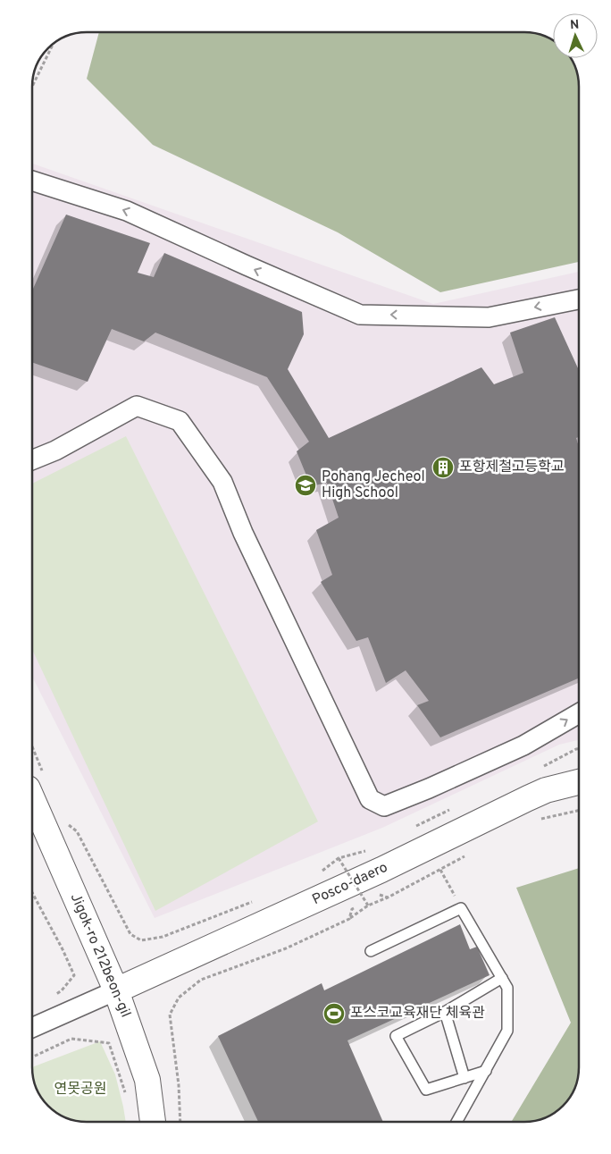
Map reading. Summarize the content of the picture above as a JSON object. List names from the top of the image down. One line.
{"streets":{"main road":["Posco-daero","Jigok-ro 212beon-gil"]},"crossings":[["Posco-daero","Jigok-ro 212beon-gil"]],"parks":["연못공원"],"places":{"building":["포항제철고등학교"],"school or university":["Pohang Jecheol High School"],"sports":["포스코교육재단 체육관"]},"north":"top"}
